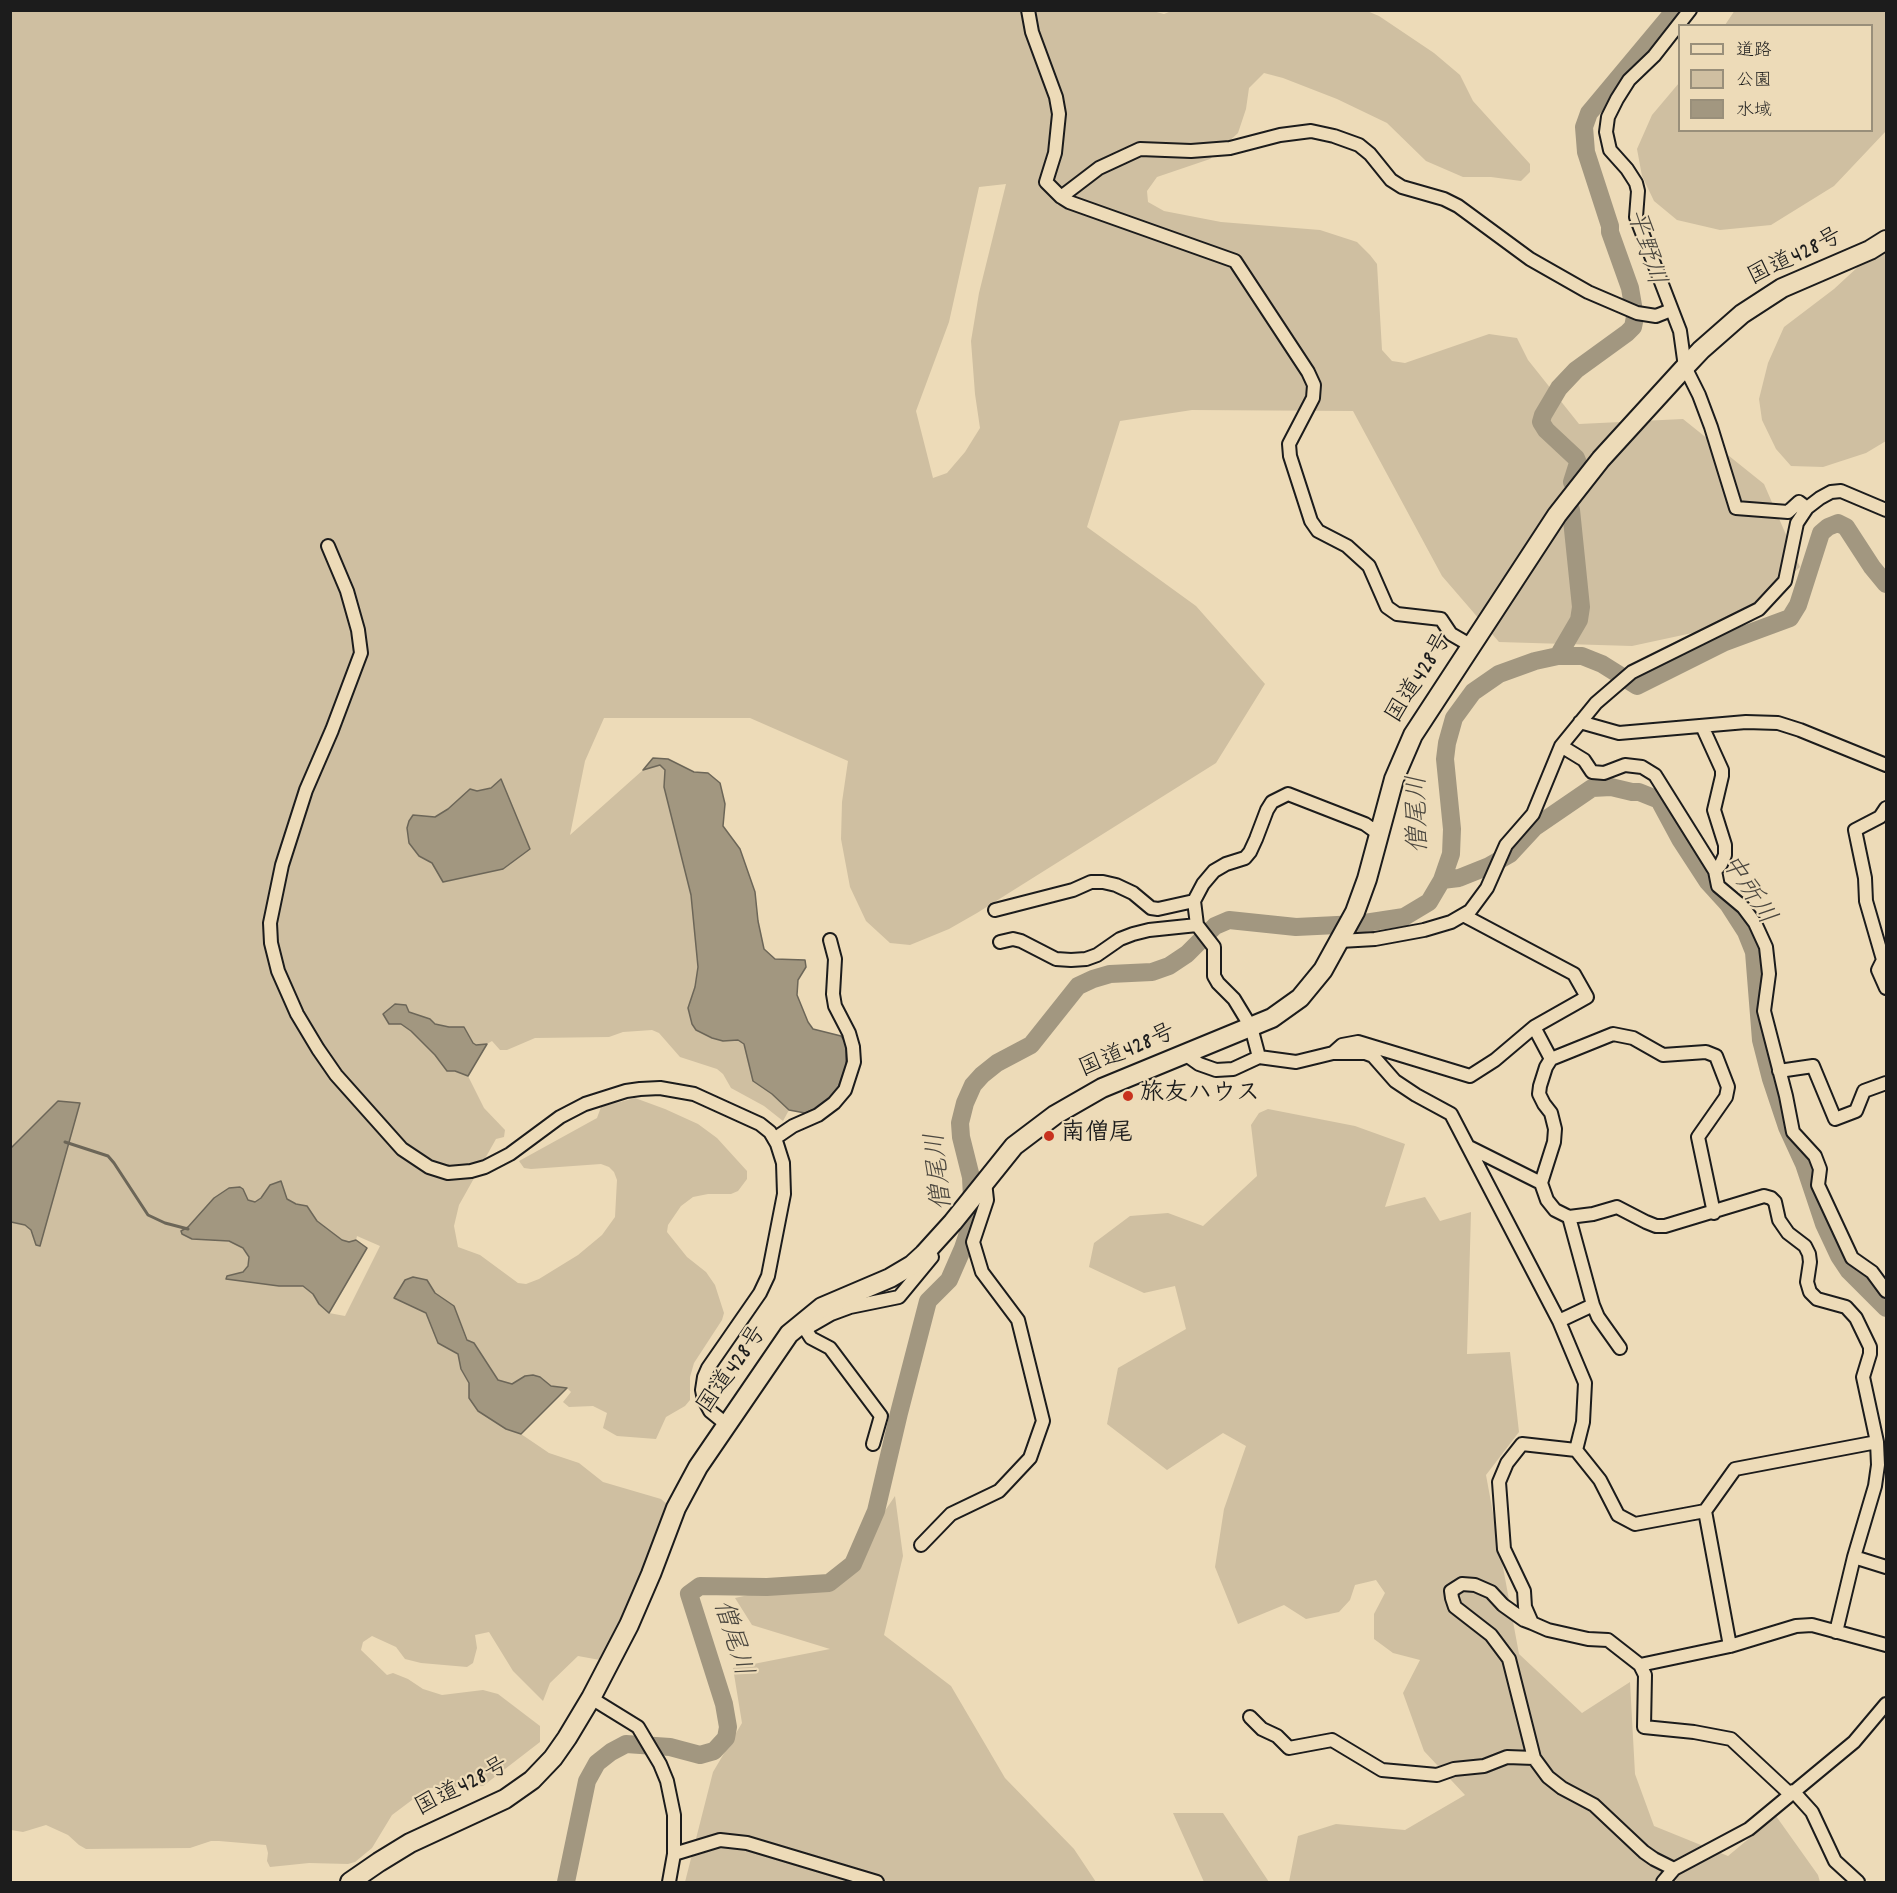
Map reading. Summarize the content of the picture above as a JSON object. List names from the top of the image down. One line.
{"streets":{"highway":["国道428号"]},"water":["平野川","僧尾川","中所川"],"places":["旅友ハウス","南僧尾"],"legend":["道路","公園","水域"]}
